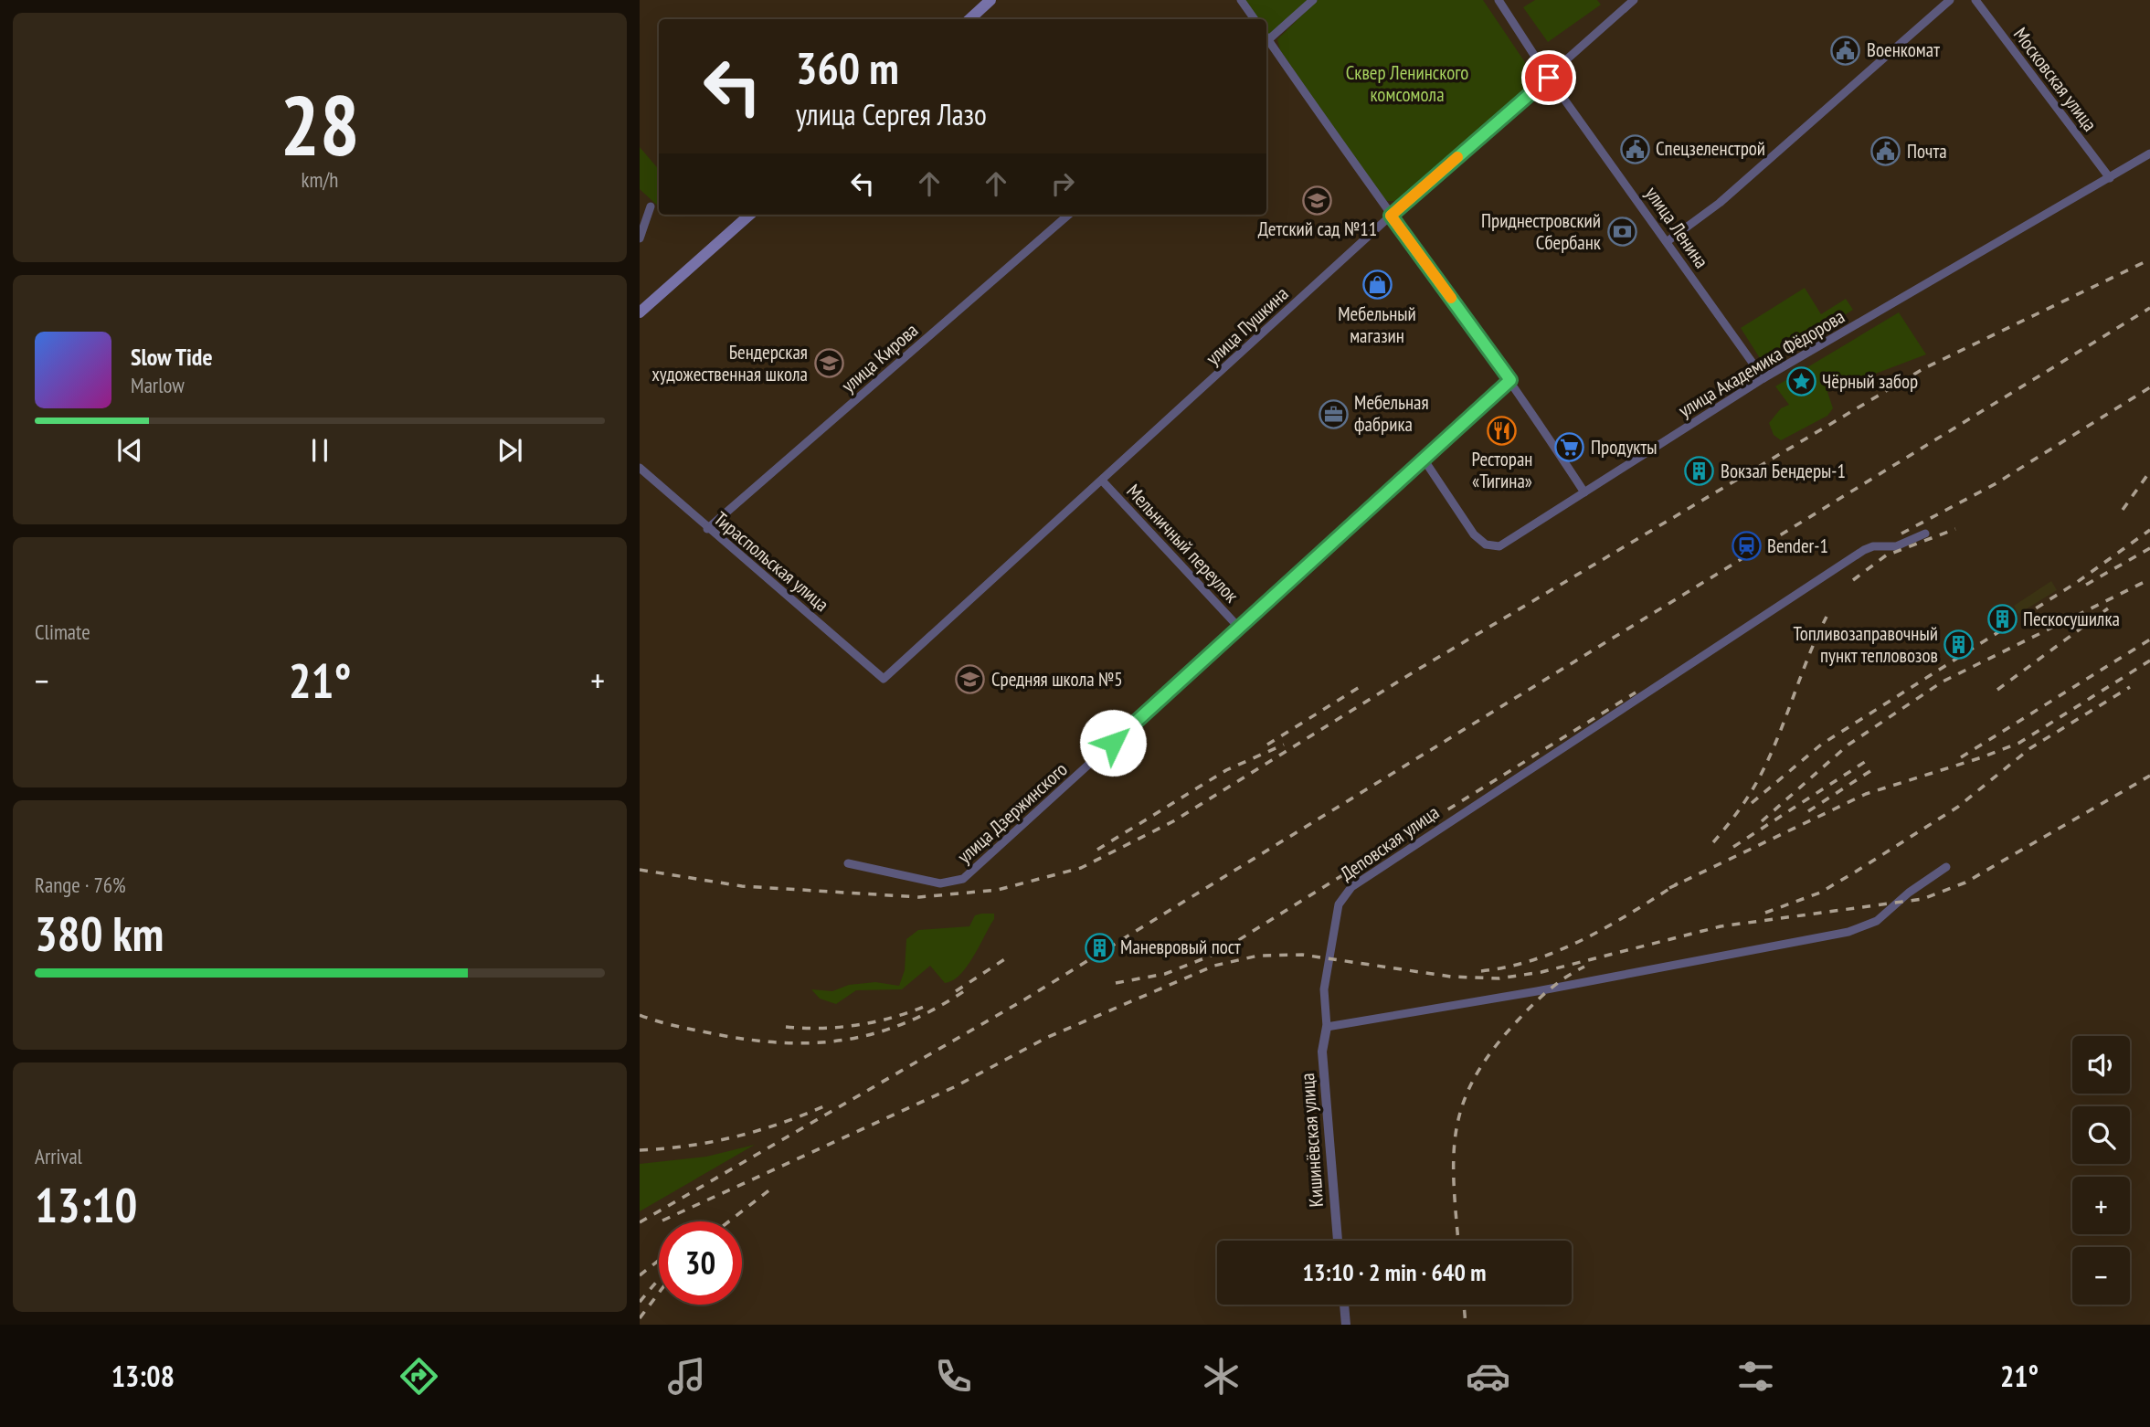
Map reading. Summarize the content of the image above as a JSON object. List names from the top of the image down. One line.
{"streets":{"street":["Московская улица","улица Ленина","улица Пушкина","улица Кирова","улица Академика Фёдорова","Мельничный переулок","Тираспольская улица","улица Дзержинского","Деповская улица","Кишинёвская улица"]},"crossings":[["Московская улица","улица Академика Фёдорова"],["улица Ленина","улица Пушкина"],["улица Ленина","улица Академика Фёдорова"],["улица Пушкина","Мельничный переулок"],["улица Пушкина","Тираспольская улица"],["улица Кирова","Тираспольская улица"],["улица Академика Фёдорова","улица Дзержинского"],["Мельничный переулок","улица Дзержинского"],["Деповская улица","Кишинёвская улица"]],"parks":["Сквер Ленинского комсомола"],"places":{"public building":["Военкомат","Спецзеленстрой","Почта"],"school or university":["Детский сад №11","Бендерская художественная школа","Средняя школа №5"],"bank":["Приднестровский Сбербанк"],"shop":["Мебельный магазин"],"place":["Чёрный забор"],"office":["Мебельная фабрика"],"restaurant":["Ресторан «Тигина»"],"supermarket":["Продукты"],"building":["Вокзал Бендеры-1","Пескосушилка","Топливозаправочный пункт тепловозов","Маневровый пост"],"station":["Bender-1"]},"page":{"tile":[["28","km/h"],"Climate",["Range · 76%","380 km"],["Arrival","13:10"]],"turn":["360 m","улица Сергея Лазо"],"song":["Slow Tide","Marlow"],"heat":["−","21°","+"],"map_buttons":["+","−"],"limit":"30","trip":"13:10 · 2 min · 640 m","tabs":["13:08","21°"]}}
